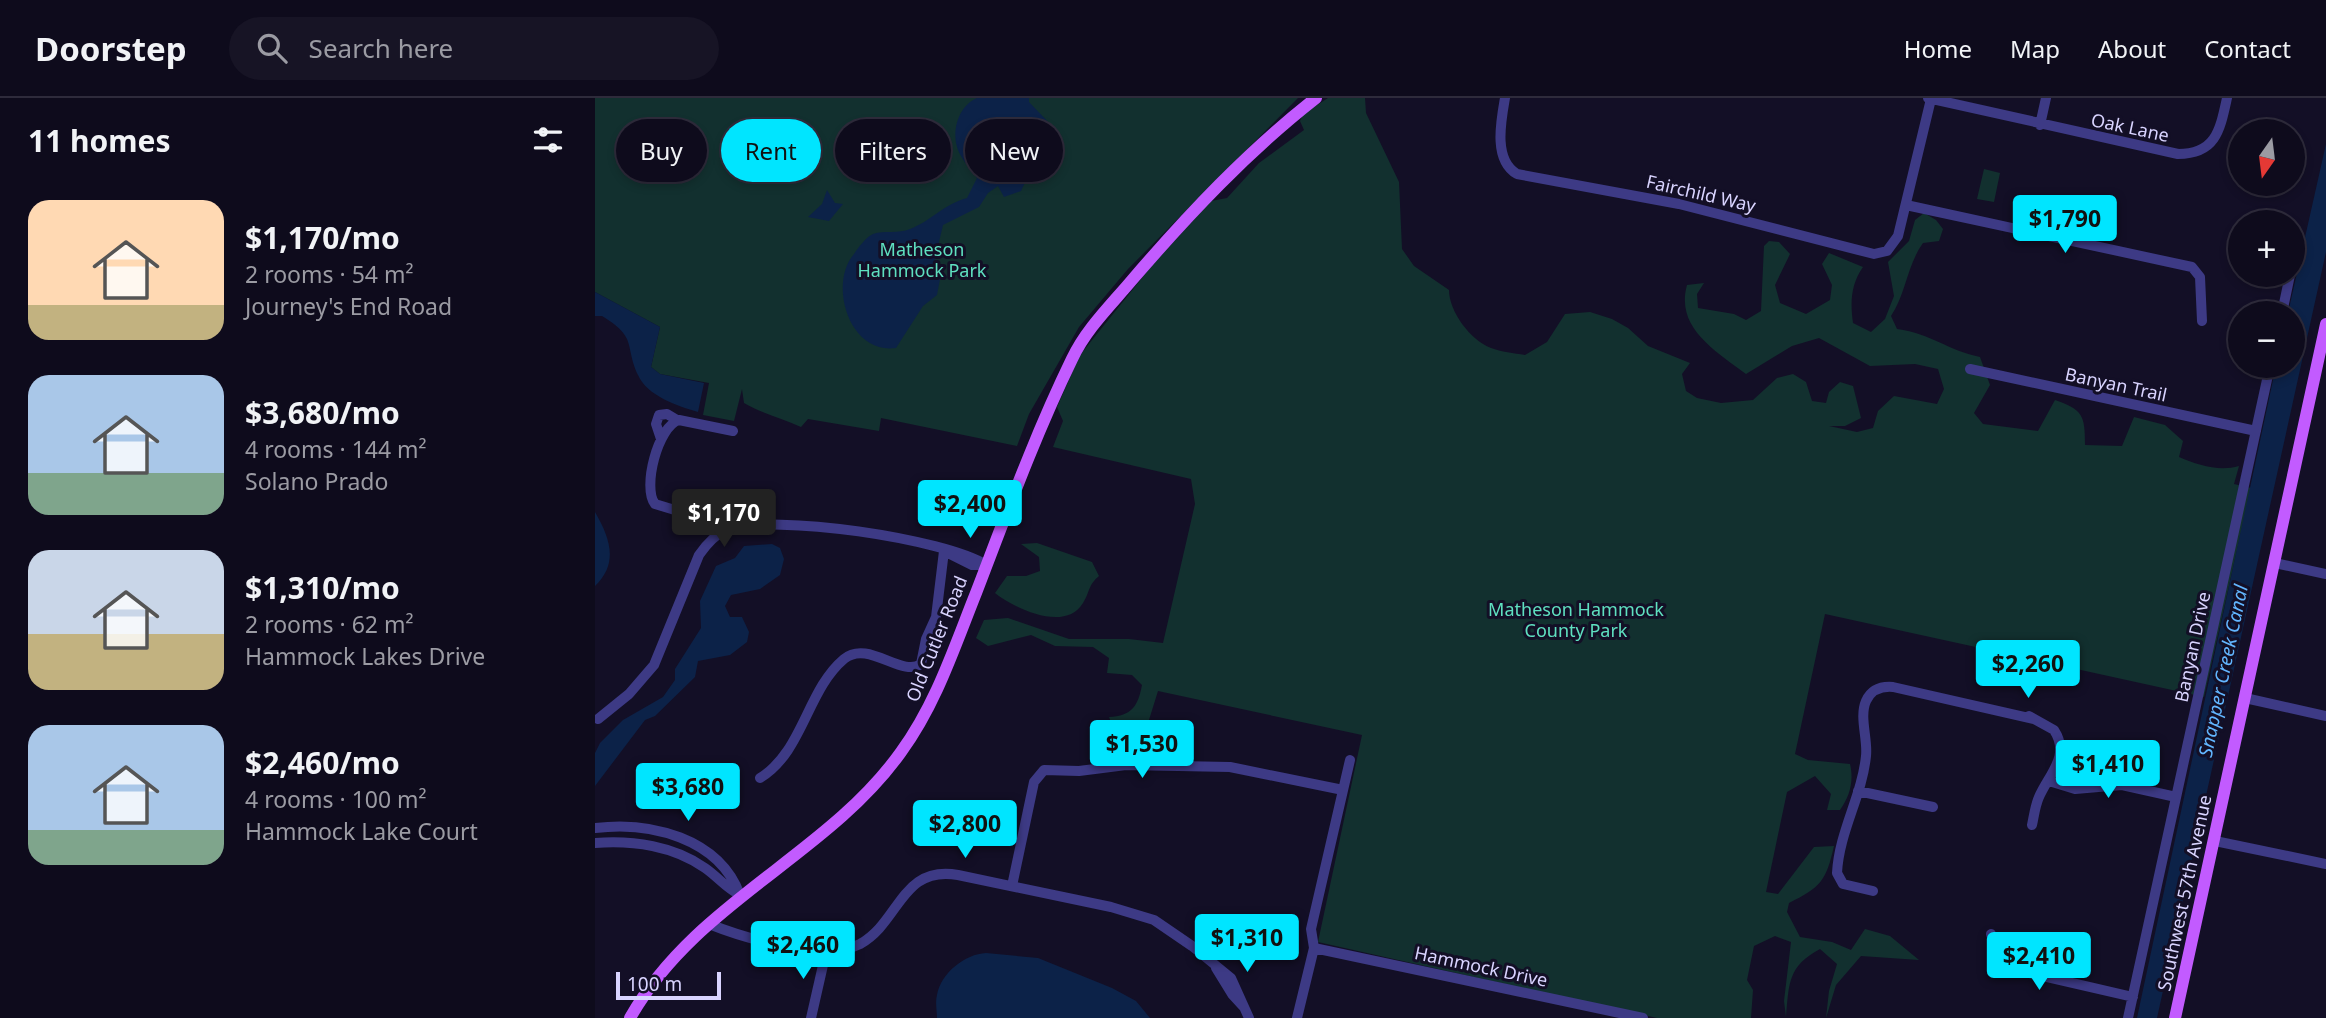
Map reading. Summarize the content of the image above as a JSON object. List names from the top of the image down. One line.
{"streets":{"main road":["Old Cutler Road","Southwest 57th Avenue"],"street":["Oak Lane","Fairchild Way","Banyan Trail","Banyan Drive","Hammock Drive"]},"crossings":[["Banyan Trail","Banyan Drive"]],"water":["Snapper Creek Canal"],"parks":["Matheson Hammock Park","Matheson Hammock County Park"],"scale_bar":"100 m","north":"bottom","page":{"header":"Doorstep","search":"Search here","nav":["Home","Map","About","Contact"],"heading":"11 homes","map_buttons":["+","−"],"chip":["Buy","Rent","Filters","New"],"list":[{"name":"$1,170/mo","note":"2 rooms · 54 m² · Journey's End Road"},{"name":"$3,680/mo","note":"4 rooms · 144 m² · Solano Prado"},{"name":"$1,310/mo","note":"2 rooms · 62 m² · Hammock Lakes Drive"},{"name":"$2,460/mo","note":"4 rooms · 100 m² · Hammock Lake Court"}],"price":["$1,790","$2,400","$1,170","$2,260","$1,530","$1,410","$3,680","$2,800","$1,310","$2,460","$2,410"],"scale":"100 m"}}
